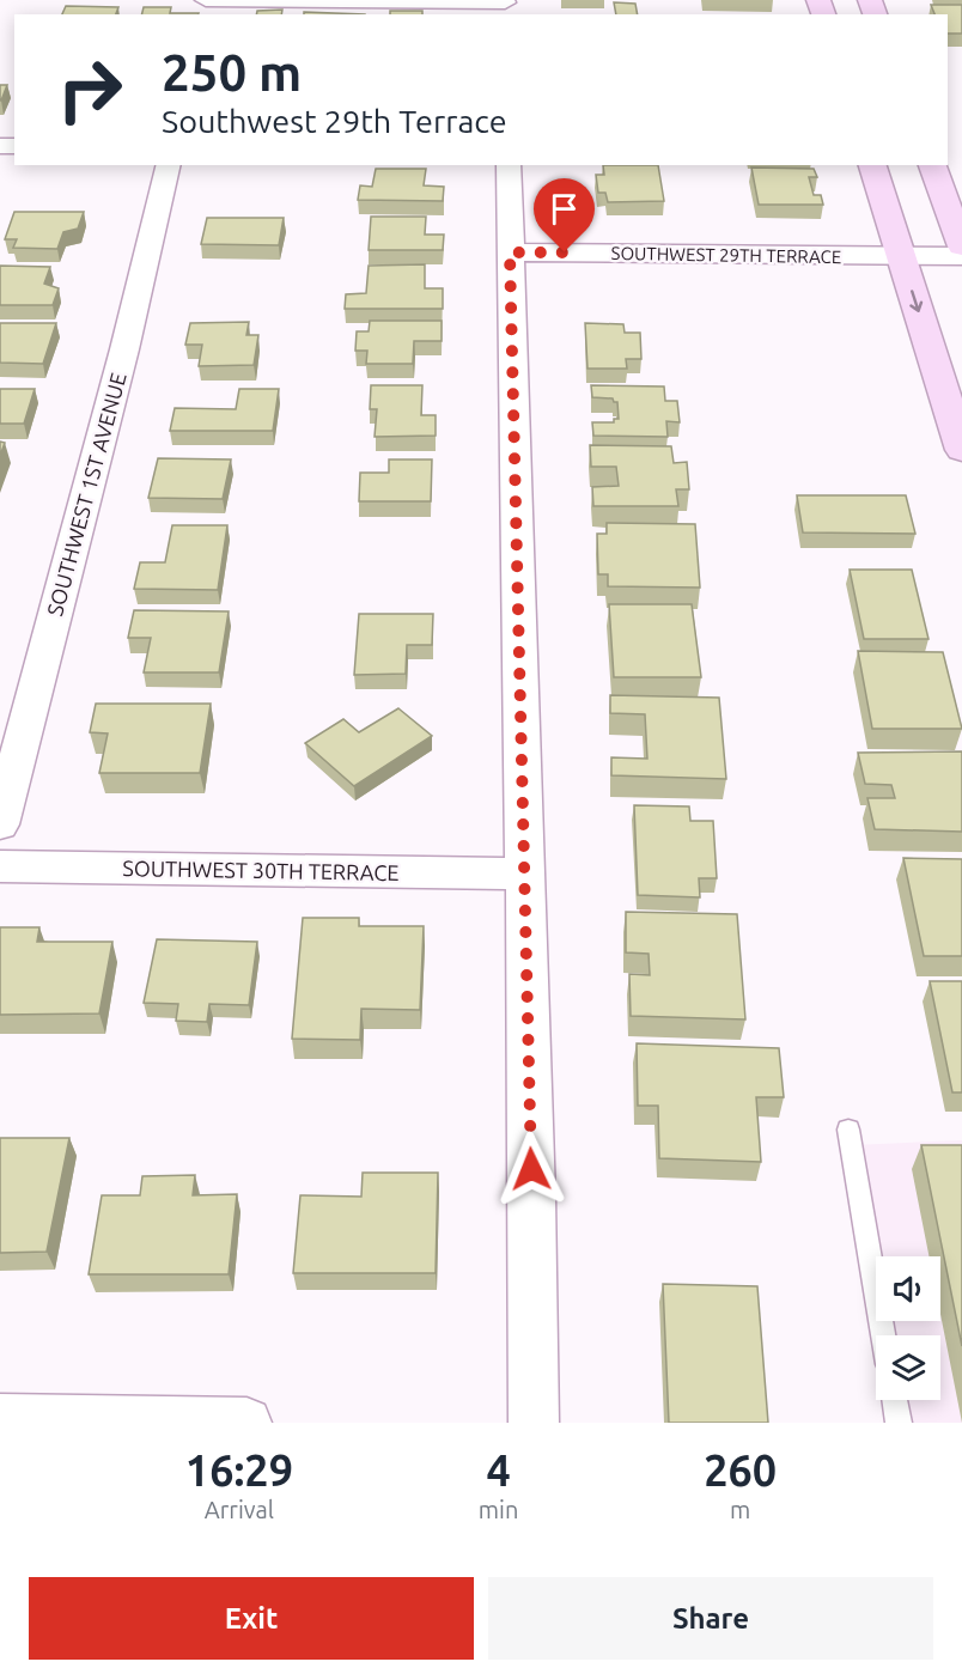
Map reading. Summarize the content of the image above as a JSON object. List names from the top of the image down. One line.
{"streets":{"street":["SOUTHWEST 29TH TERRACE","SOUTHWEST 1ST AVENUE","SOUTHWEST 30TH TERRACE"]},"page":{"turn":["250 m","Southwest 29th Terrace"],"eta":["16:29","Arrival","4","min","260","m"],"buttons":["Exit","Share"]}}
